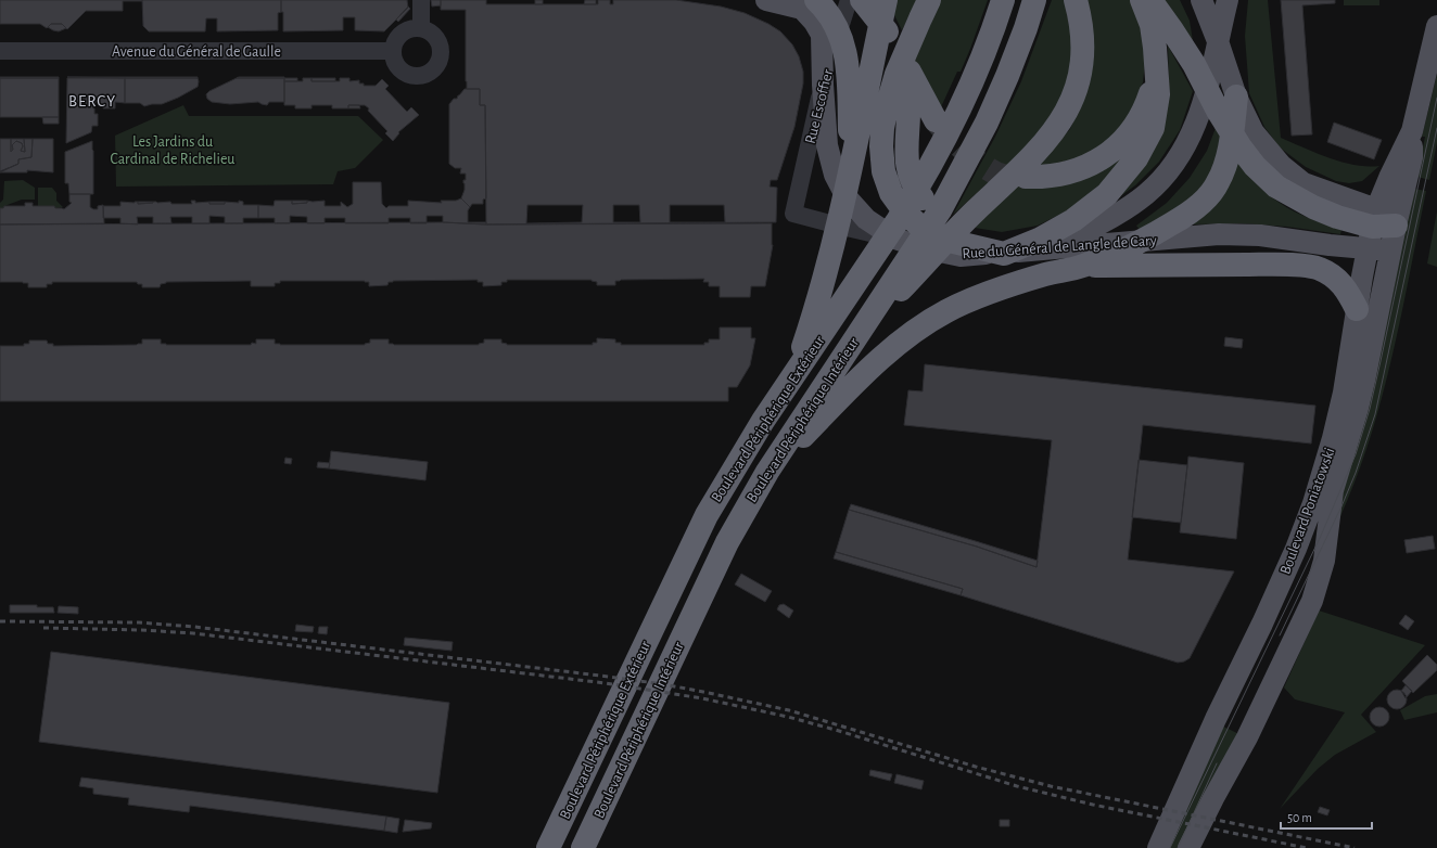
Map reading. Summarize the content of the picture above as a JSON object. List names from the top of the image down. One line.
{"streets":{"highway":["Boulevard Périphérique Extérieur","Boulevard Périphérique Intérieur"],"main road":["Rue du Général de Langle de Cary","Boulevard Poniatowski"],"street":["Avenue du Général de Gaulle","Rue Escoffier"]},"crossings":[["Rue Escoffier","Rue du Général de Langle de Cary"],["Rue du Général de Langle de Cary","Boulevard Poniatowski"]],"districts":["BERCY"],"parks":["Les Jardins du Cardinal de Richelieu"],"scale_bar":"50 m"}
